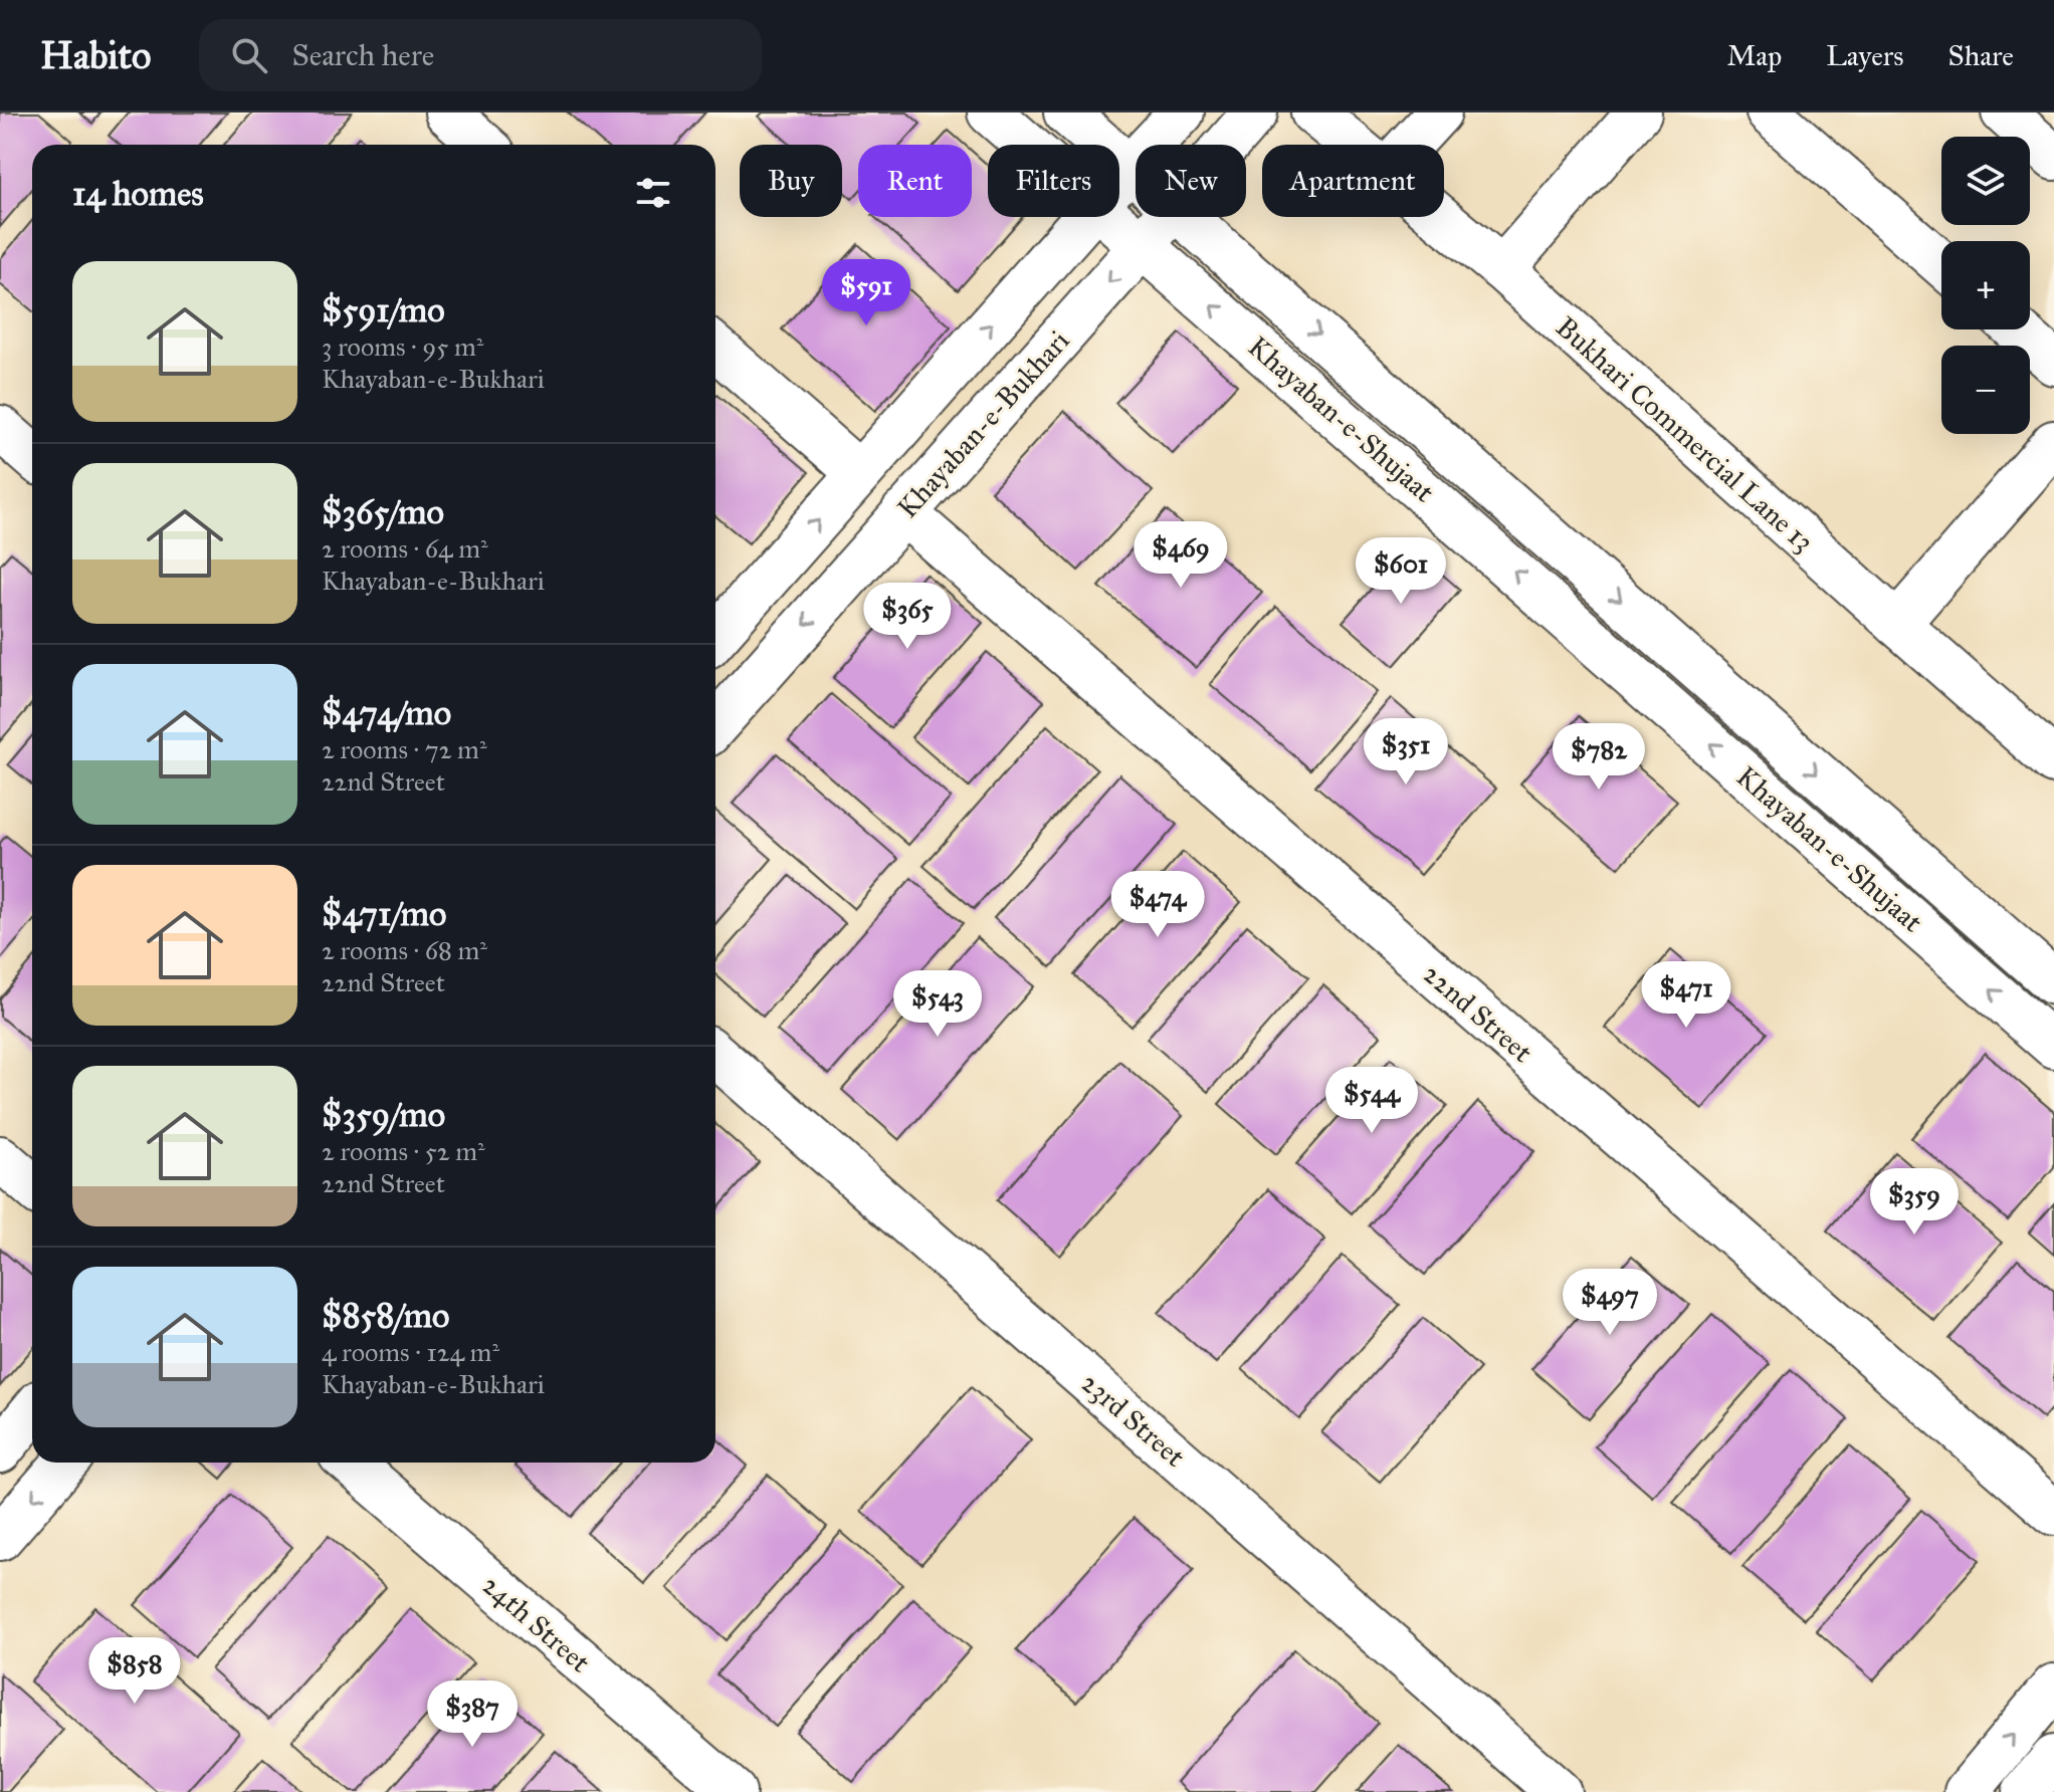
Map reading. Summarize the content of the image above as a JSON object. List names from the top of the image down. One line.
{"streets":{"street":["Khayaban-e-Shujaat","Khayaban-e-Bukhari","Bukhari Commercial Lane 13","22nd Street","23rd Street","24th Street"]},"crossings":[["Khayaban-e-Shujaat","Khayaban-e-Bukhari"],["Khayaban-e-Bukhari","22nd Street"]],"page":{"header":"Habito","search":"Search here","nav":["Map","Layers","Share"],"map_buttons":["+","−"],"chip":["Buy","Rent","Filters","New","Apartment"],"heading":"14 homes","list":[{"name":"$591/mo","note":"3 rooms · 95 m² · Khayaban-e-Bukhari"},{"name":"$365/mo","note":"2 rooms · 64 m² · Khayaban-e-Bukhari"},{"name":"$474/mo","note":"2 rooms · 72 m² · 22nd Street"},{"name":"$471/mo","note":"2 rooms · 68 m² · 22nd Street"},{"name":"$359/mo","note":"2 rooms · 52 m² · 22nd Street"},{"name":"$858/mo","note":"4 rooms · 124 m² · Khayaban-e-Bukhari"}],"price":["$591","$469","$601","$365","$351","$782","$474","$471","$543","$544","$359","$497","$858","$387"]}}
